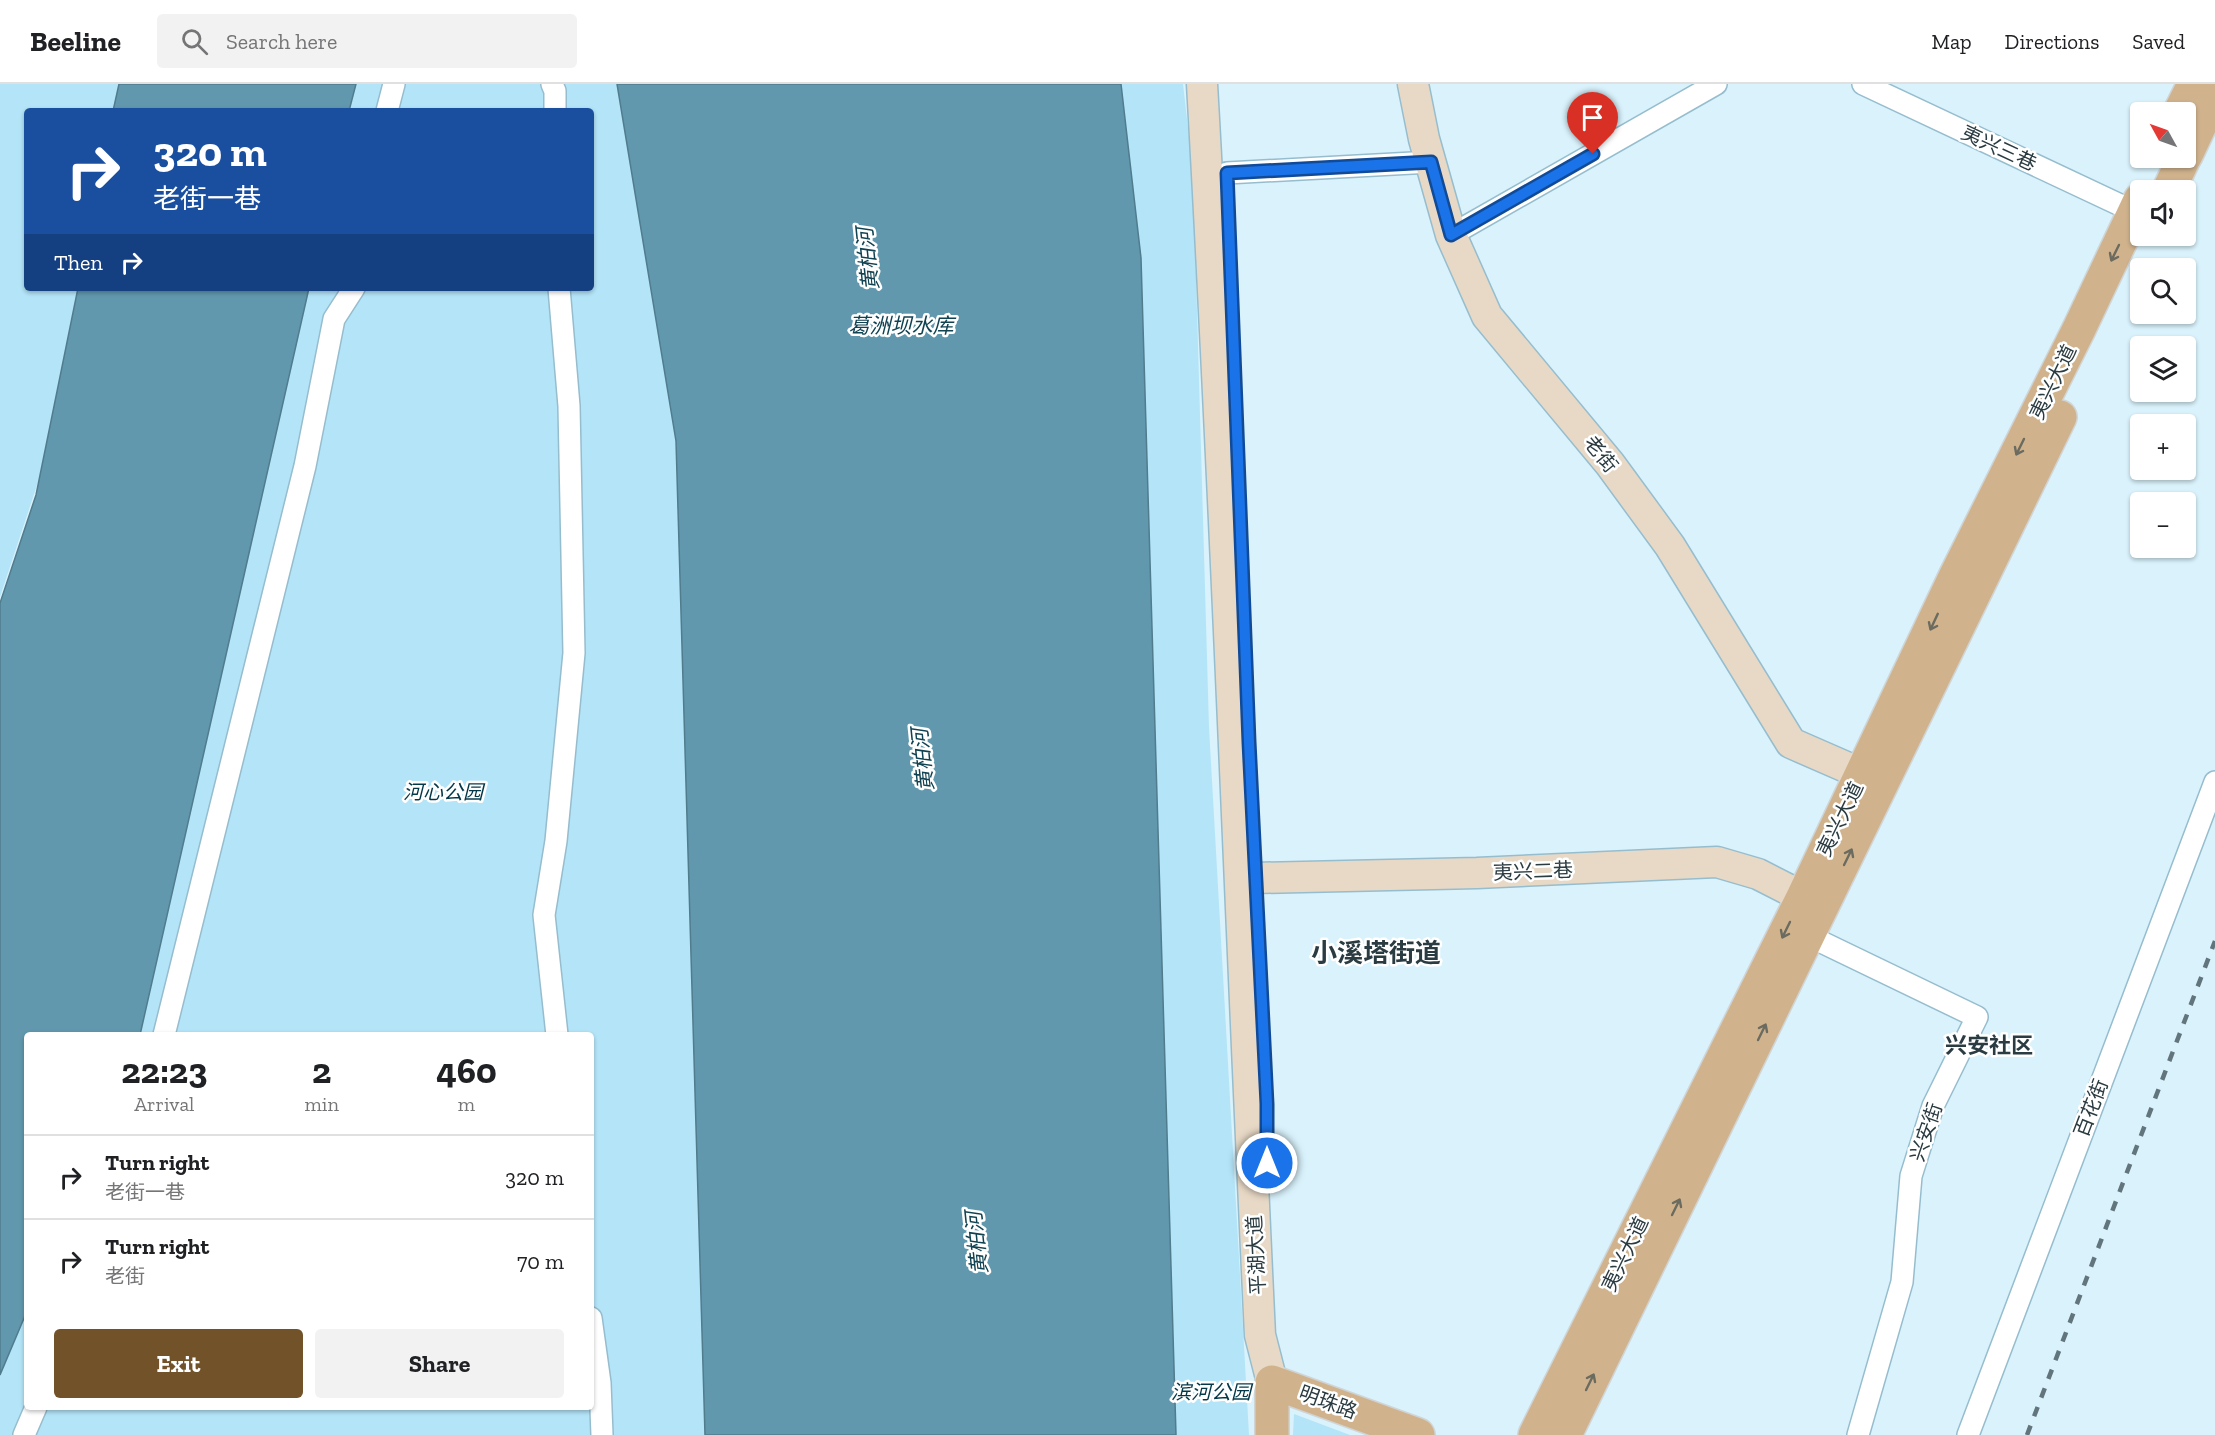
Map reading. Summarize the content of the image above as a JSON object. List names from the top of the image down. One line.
{"streets":{"main road":["夷兴大道","老街","夷兴二巷","平湖大道","明珠路"],"street":["夷兴三巷","百花街","兴安街"]},"crossings":[["夷兴大道","老街"],["夷兴大道","夷兴二巷"],["夷兴大道","兴安街"],["夷兴二巷","平湖大道"],["平湖大道","明珠路"]],"districts":["小溪塔街道","兴安社区"],"water":["黄柏河","葛洲坝水库"],"parks":["河心公园","滨河公园"],"north":"top left","page":{"header":"Beeline","search":"Search here","nav":["Map","Directions","Saved"],"map_buttons":["+","−"],"turn":["320 m","老街一巷"],"then":"Then","eta":["22:23","Arrival","2","min","460","m"],"list":[{"name":"Turn right","note":"老街一巷","value":"320 m"},{"name":"Turn right","note":"老街","value":"70 m"}],"buttons":["Exit","Share"]}}
